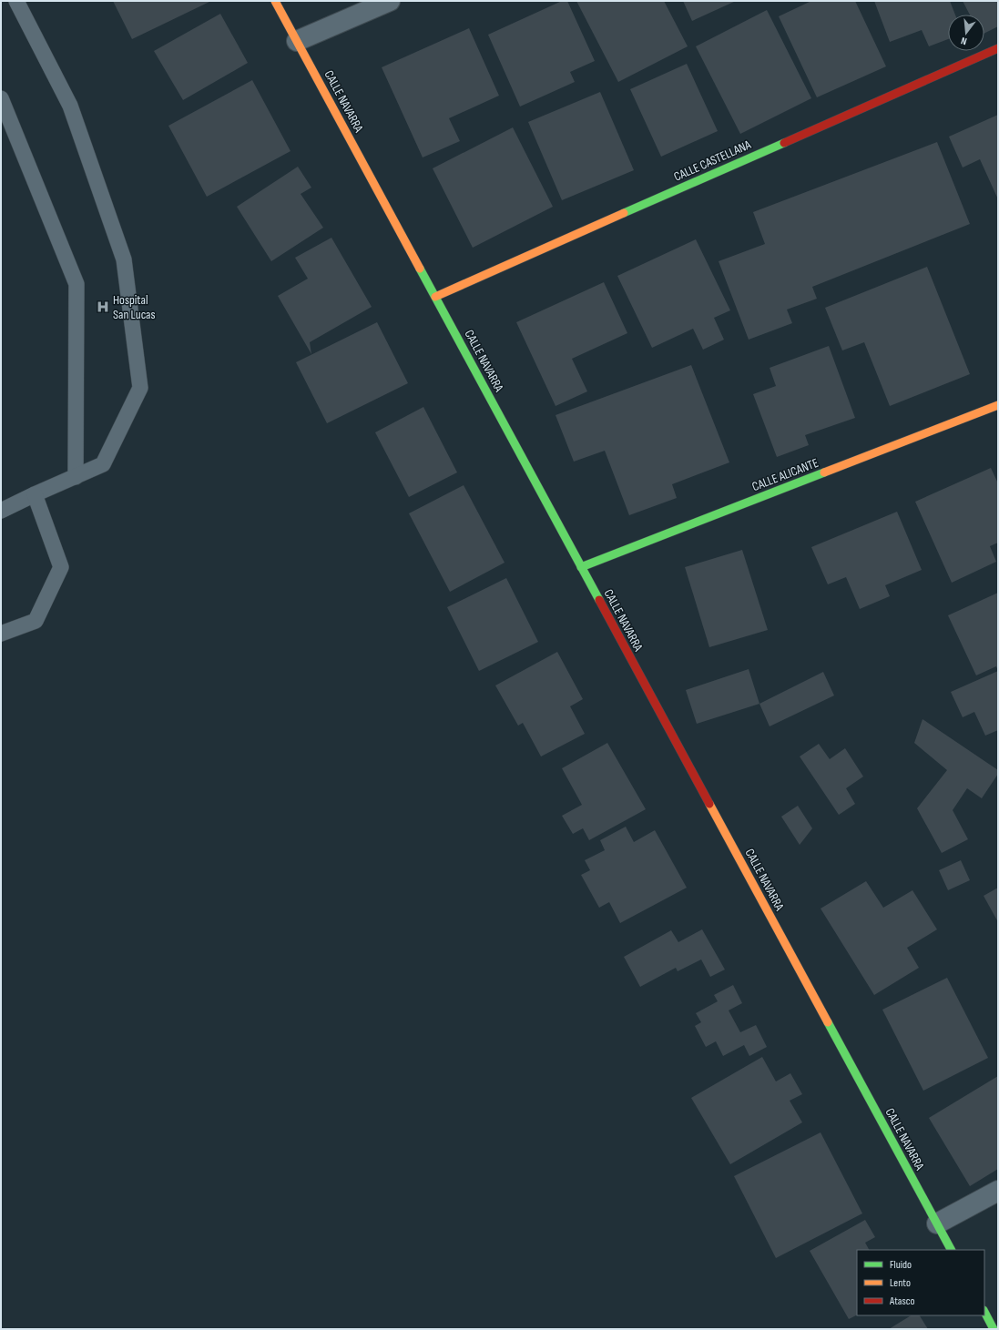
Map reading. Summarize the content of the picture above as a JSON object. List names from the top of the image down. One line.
{"streets":{"street":["CALLE NAVARRA","CALLE CASTELLANA","CALLE ALICANTE"]},"crossings":[["CALLE NAVARRA","CALLE CASTELLANA"],["CALLE NAVARRA","CALLE ALICANTE"]],"places":{"hospital":["Hospital San Lucas"]},"legend":["Fluido","Lento","Atasco"],"north":"bottom"}
